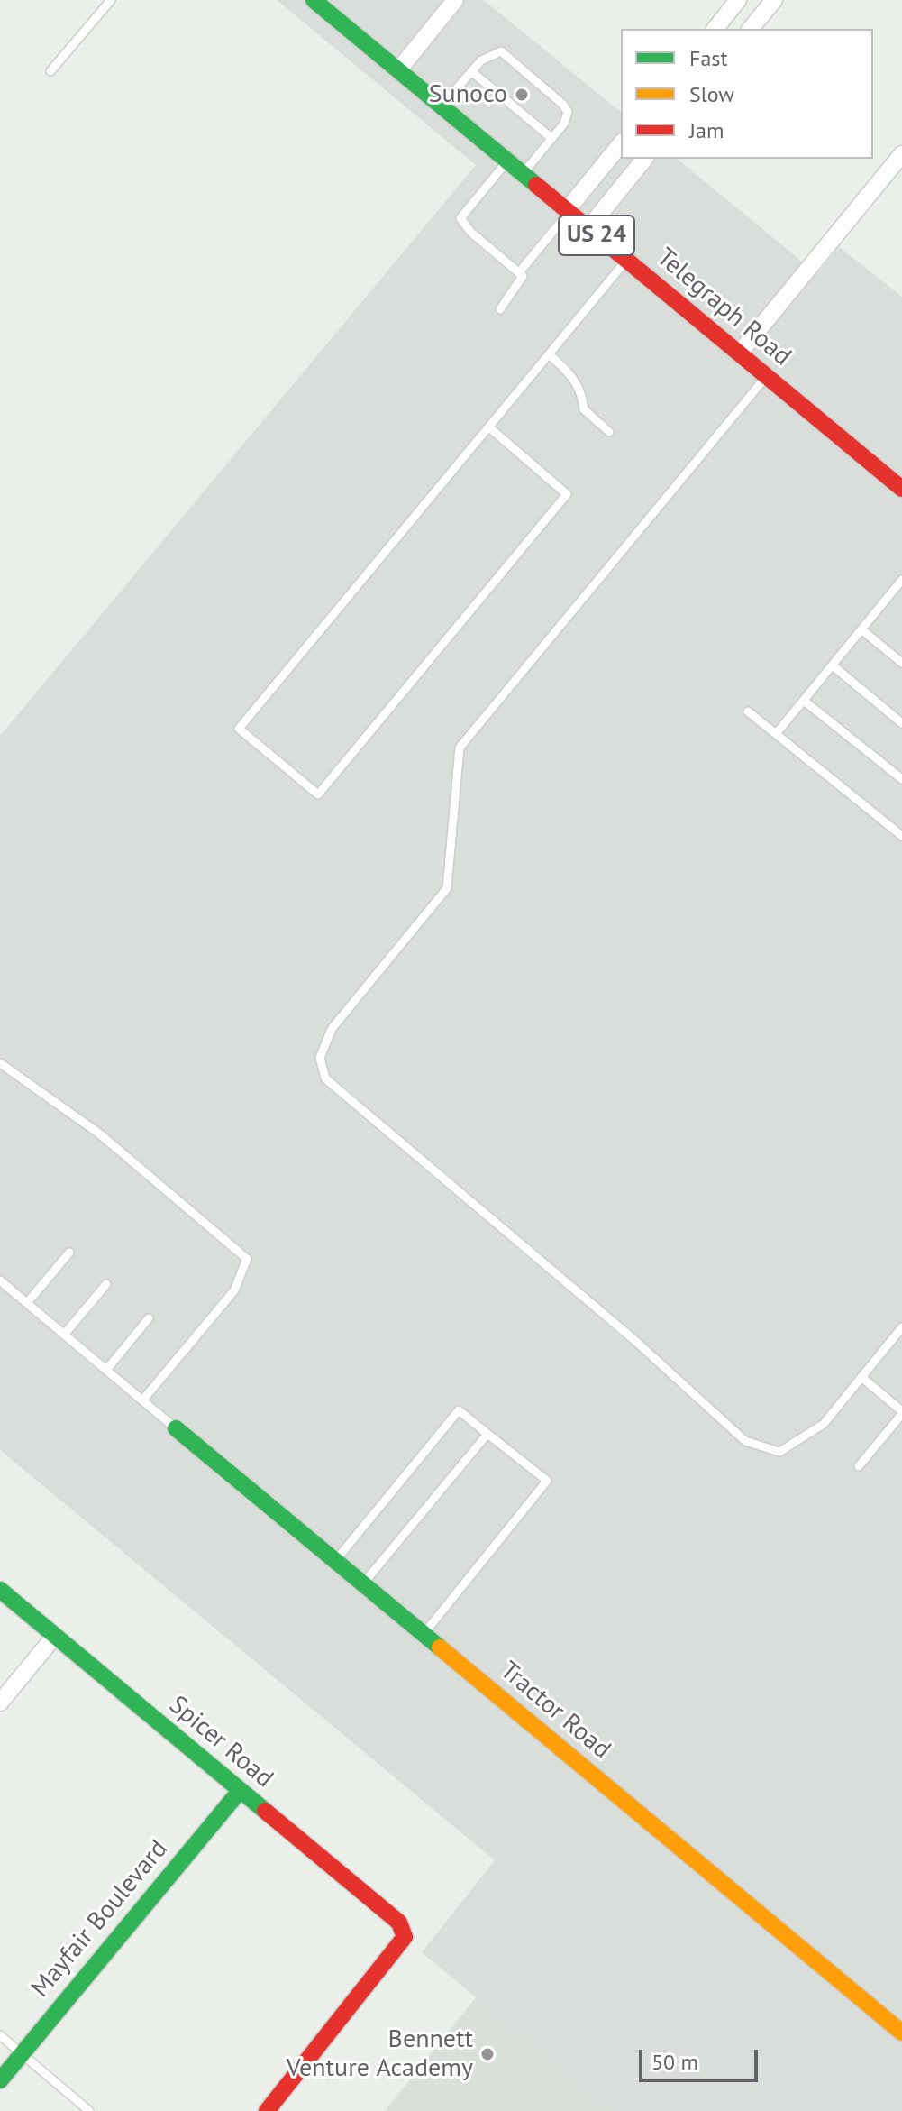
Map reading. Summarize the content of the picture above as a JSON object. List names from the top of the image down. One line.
{"streets":{"street":["US 24","Telegraph Road","Tractor Road","Spicer Road","Mayfair Boulevard"]},"crossings":[["Spicer Road","Mayfair Boulevard"]],"places":["Sunoco","Bennett Venture Academy"],"legend":["Fast","Slow","Jam"],"scale_bar":"50 m"}
